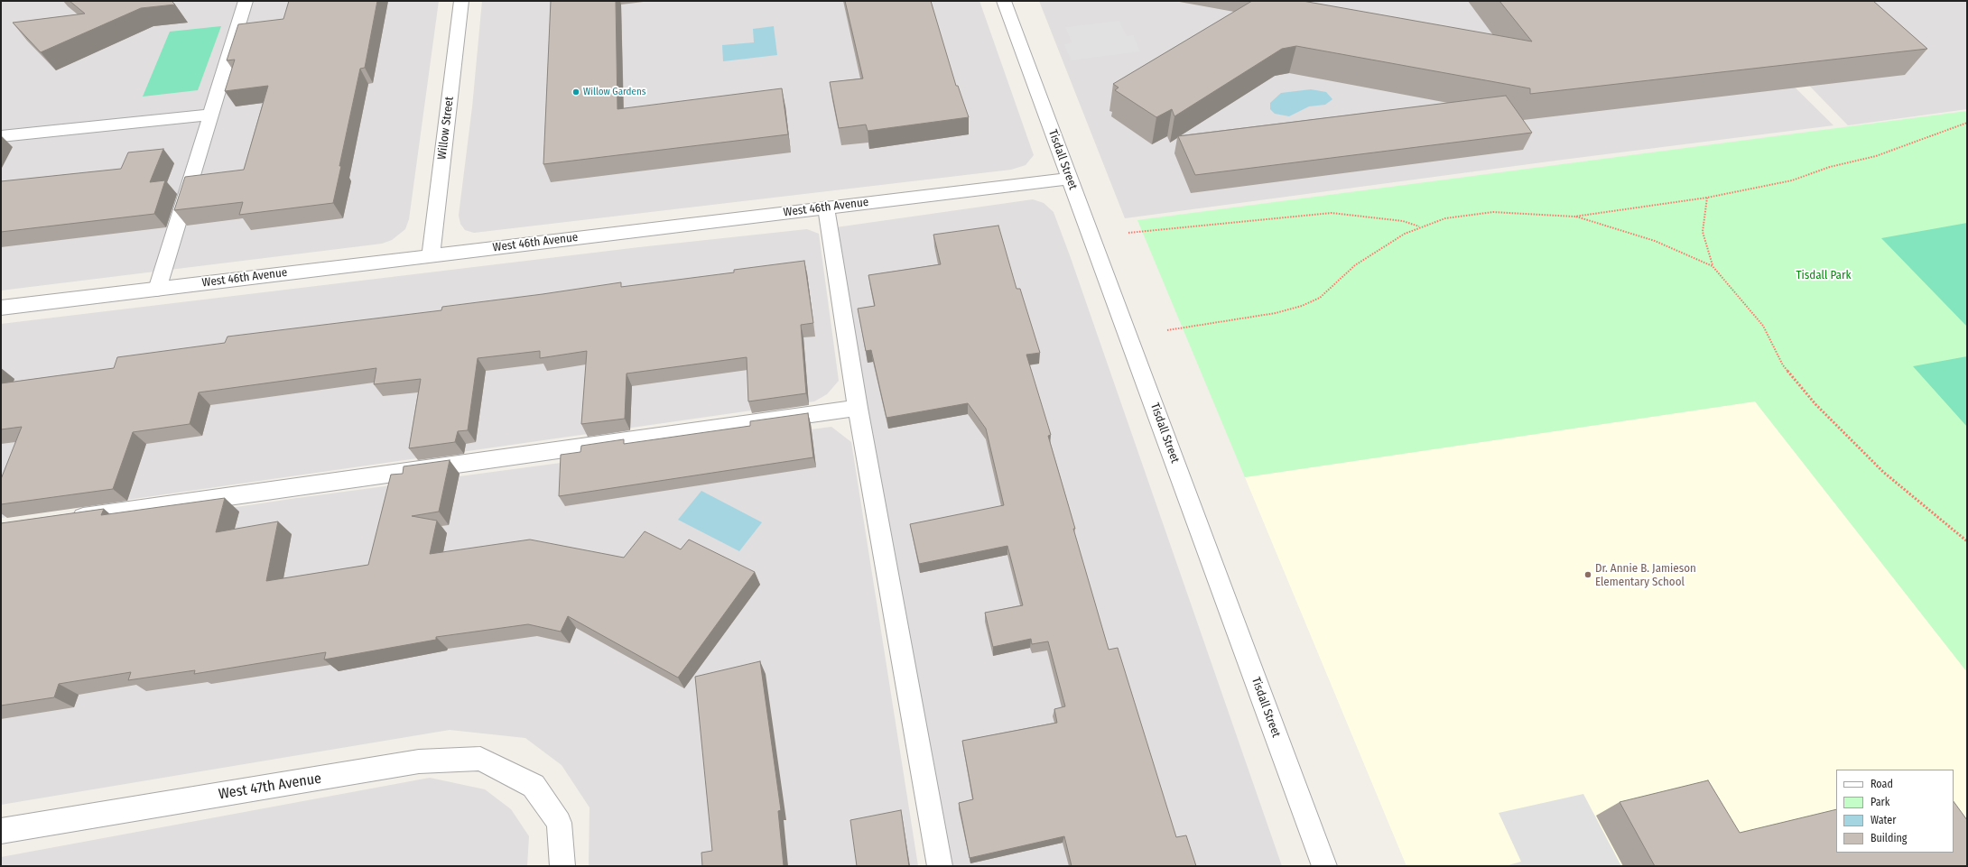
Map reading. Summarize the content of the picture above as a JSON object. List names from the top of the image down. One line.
{"streets":{"street":["Willow Street","Tisdall Street","West 46th Avenue","West 47th Avenue"]},"crossings":[["Willow Street","West 46th Avenue"],["Tisdall Street","West 46th Avenue"]],"parks":["Tisdall Park"],"places":["Willow Gardens","Dr. Annie B. Jamieson Elementary School"],"legend":["Road","Park","Water","Building"]}
